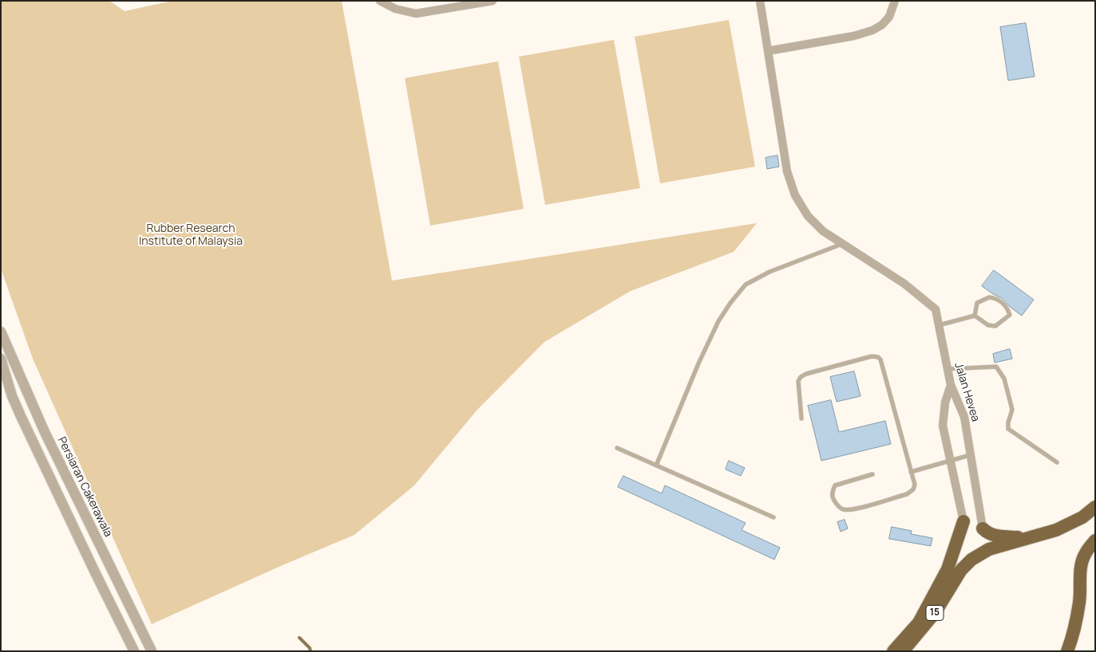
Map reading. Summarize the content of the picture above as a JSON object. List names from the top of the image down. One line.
{"streets":{"highway":["15"],"street":["Jalan Hevea","Persiaran Cakerawala"]},"parks":["Rubber Research Institute of Malaysia"]}
